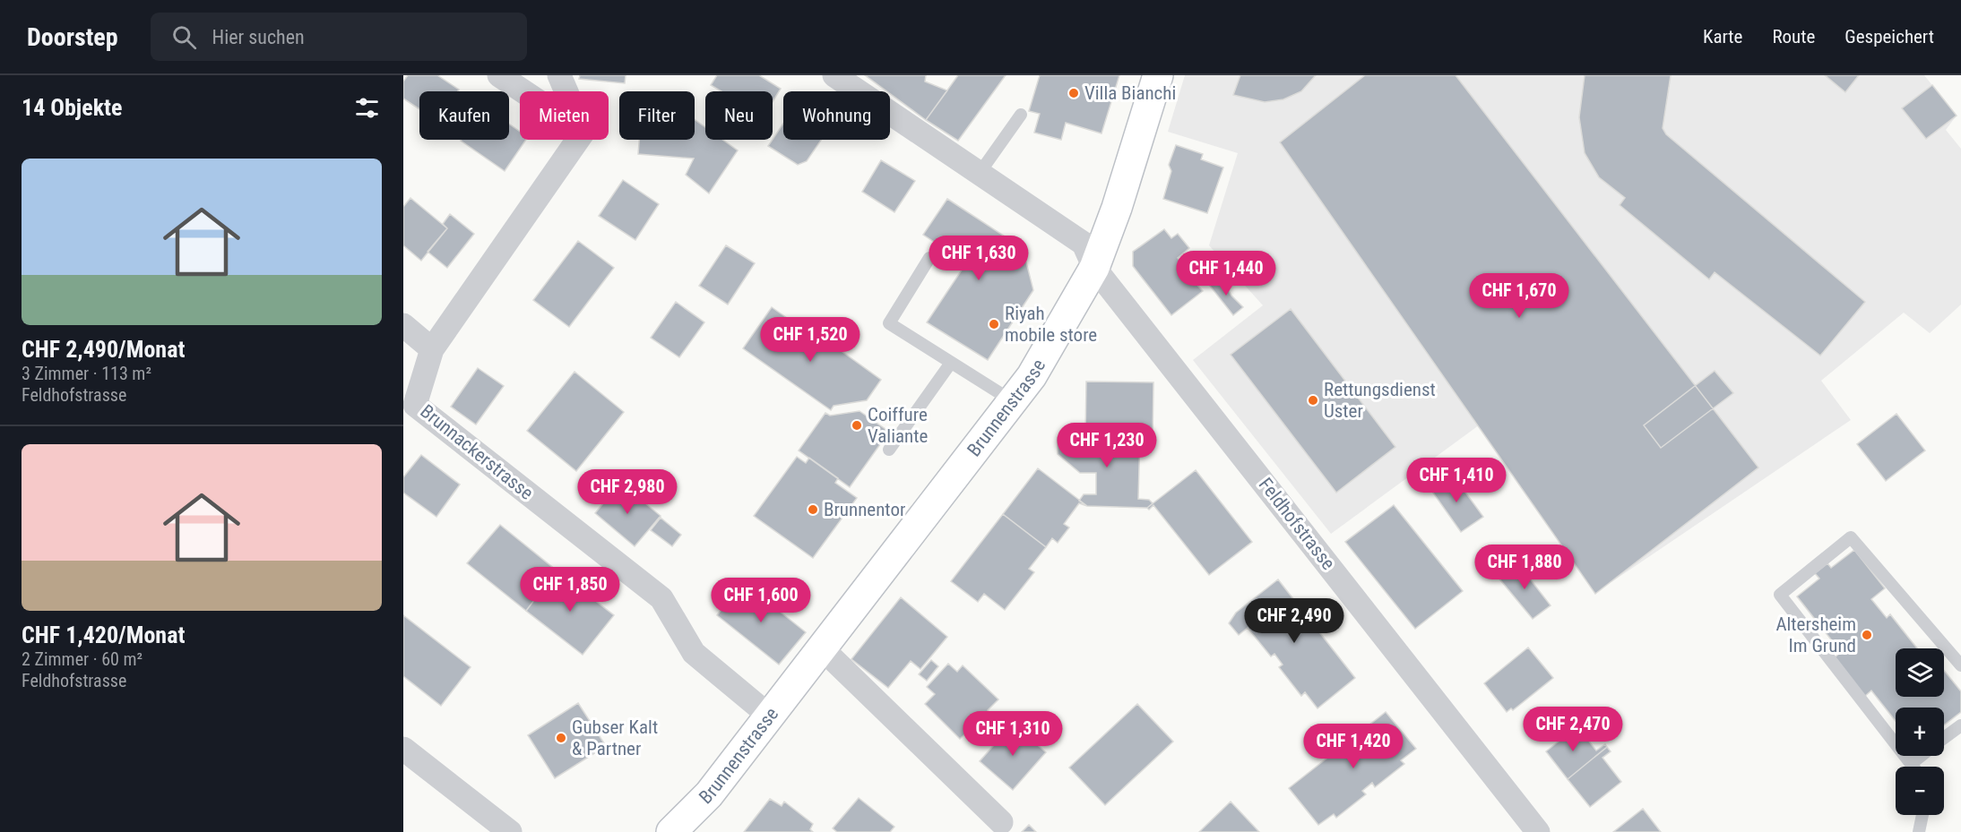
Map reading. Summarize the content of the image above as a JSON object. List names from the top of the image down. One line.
{"streets":{"main road":["Brunnenstrasse"],"street":["Brunnackerstrasse","Feldhofstrasse"]},"crossings":[["Brunnenstrasse","Brunnackerstrasse"],["Brunnenstrasse","Feldhofstrasse"]],"places":["Villa Bianchi","Riyah mobile store","Rettungsdienst Uster","Coiffure Valiante","Brunnentor","Altersheim Im Grund","Gubser Kalt & Partner"],"page":{"header":"Doorstep","search":"Hier suchen","nav":["Karte","Route","Gespeichert"],"heading":"14 Objekte","chip":["Kaufen","Mieten","Filter","Neu","Wohnung"],"list":[{"name":"CHF 2,490/Monat","note":"3 Zimmer · 113 m² · Feldhofstrasse"},{"name":"CHF 1,420/Monat","note":"2 Zimmer · 60 m² · Feldhofstrasse"}],"price":["CHF 1,630","CHF 1,440","CHF 1,670","CHF 1,520","CHF 1,230","CHF 1,410","CHF 2,980","CHF 1,880","CHF 1,850","CHF 1,600","CHF 2,490","CHF 2,470","CHF 1,310","CHF 1,420"],"map_buttons":["+","−"]}}
